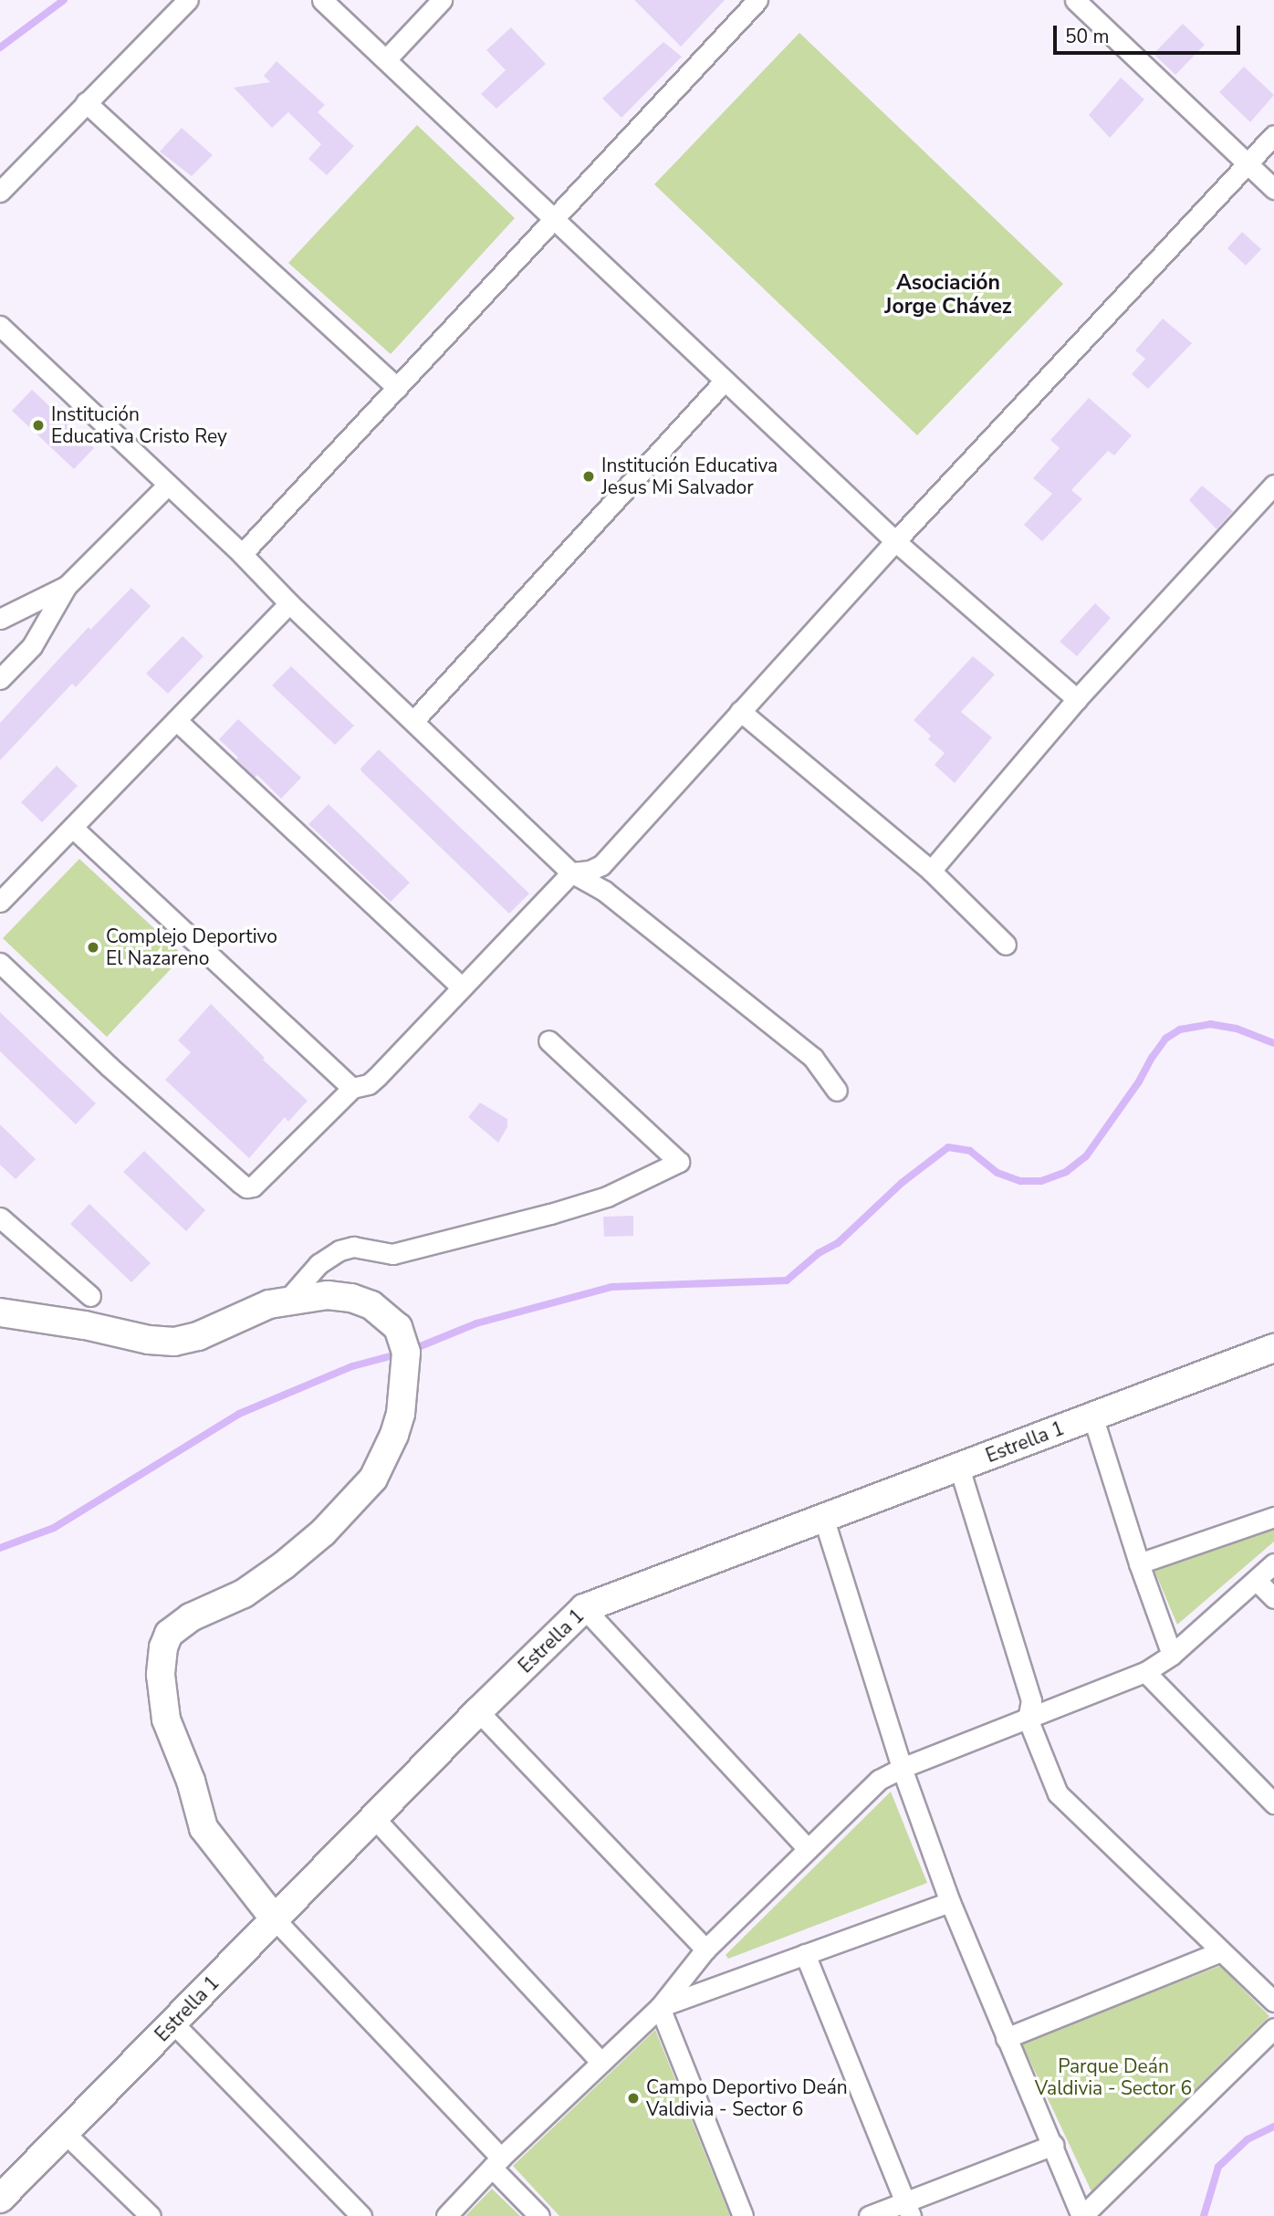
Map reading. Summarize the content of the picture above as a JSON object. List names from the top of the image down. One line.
{"streets":{"street":["Estrella 1"]},"districts":["Asociación Jorge Chávez"],"parks":["Parque Deán Valdivia - Sector 6"],"places":["Institución Educativa Cristo Rey","Institución Educativa Jesus Mi Salvador","Complejo Deportivo El Nazareno","Campo Deportivo Deán Valdivia - Sector 6"],"scale_bar":"50 m"}
